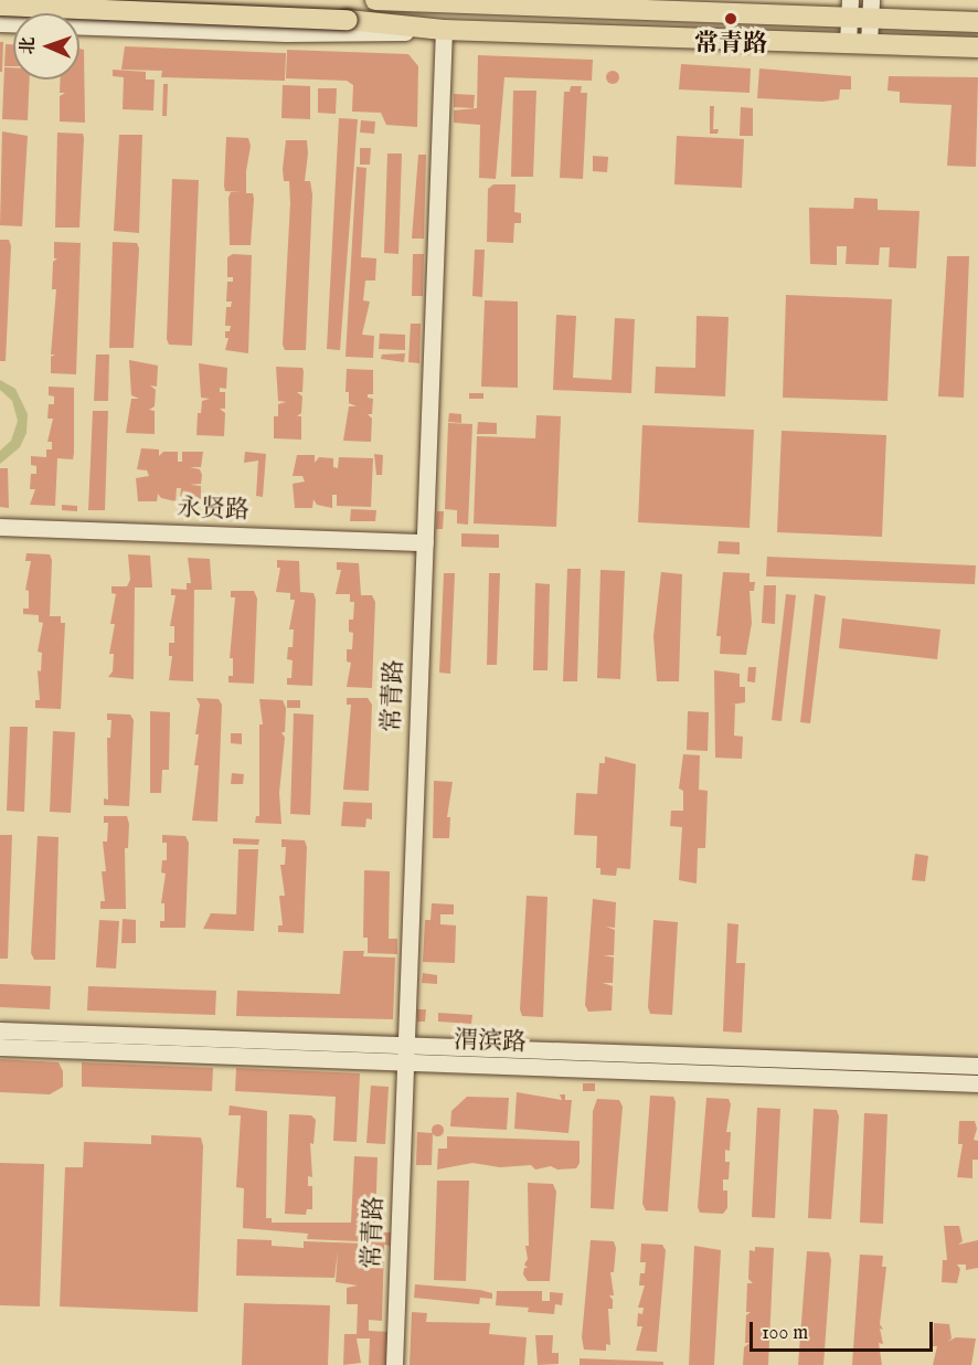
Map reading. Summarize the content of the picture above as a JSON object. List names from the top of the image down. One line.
{"streets":{"street":["永贤路","常青路","渭滨路"]},"crossings":[["永贤路","常青路"],["常青路","渭滨路"]],"places":["常青路"],"scale_bar":"100 m","north":"left"}
